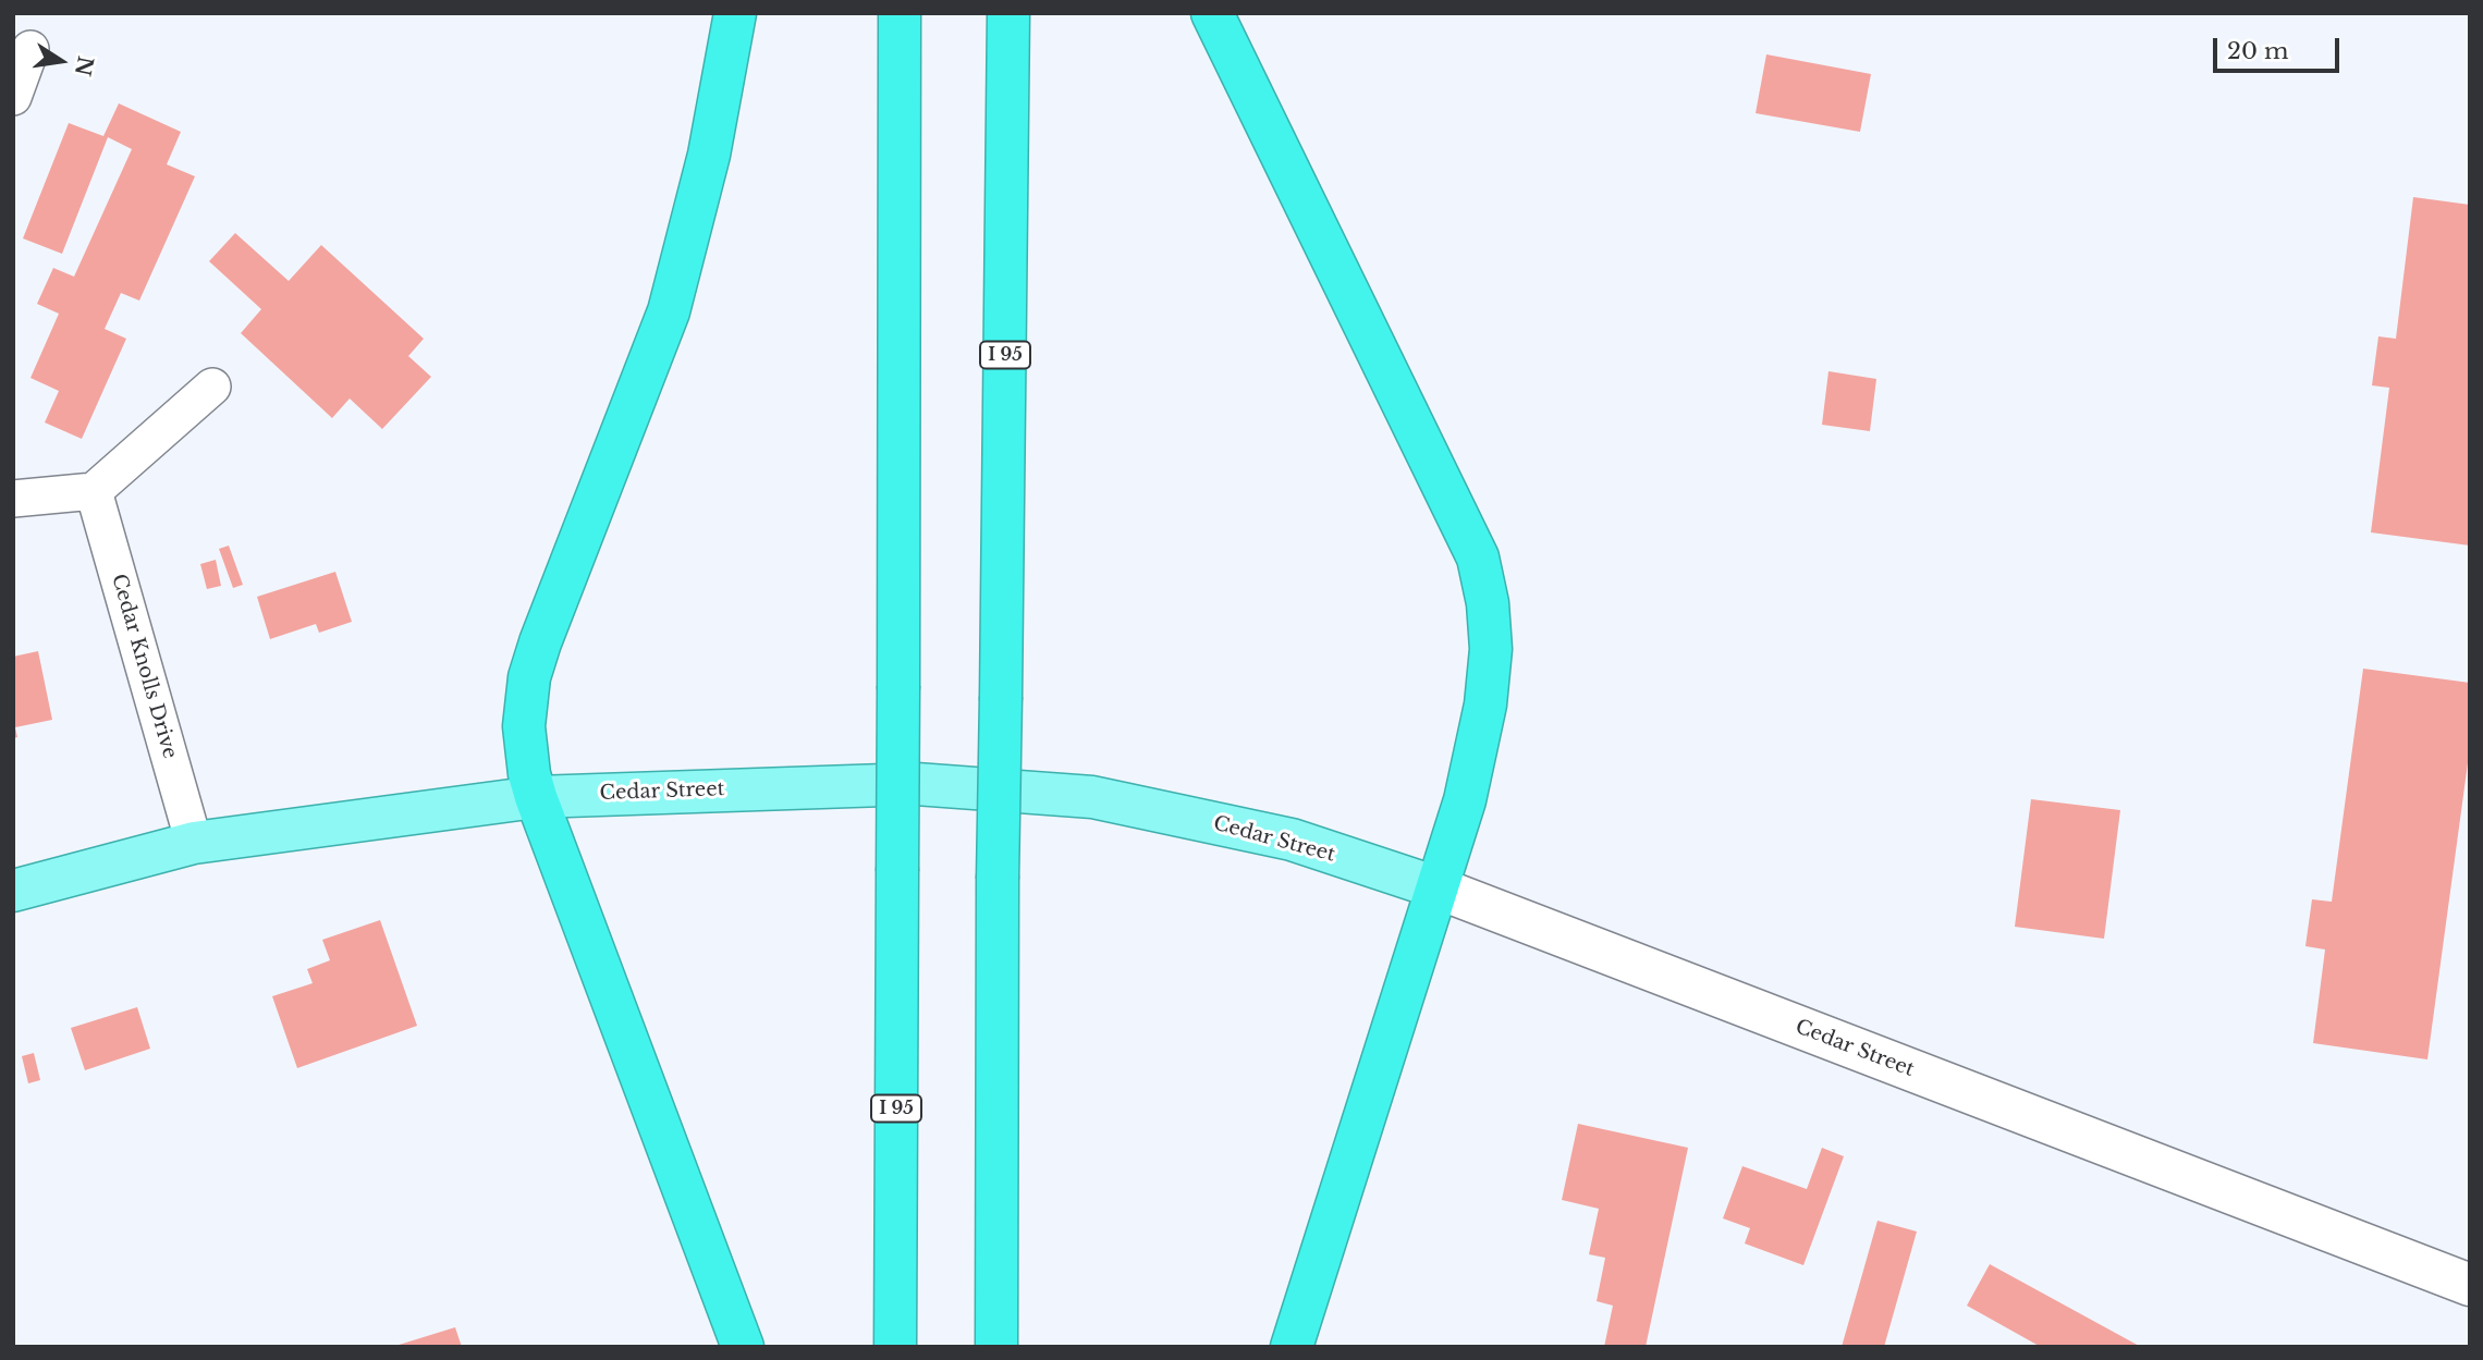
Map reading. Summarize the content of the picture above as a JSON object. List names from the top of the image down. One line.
{"streets":{"highway":["I 95"],"main road":["Cedar Street"],"street":["Cedar Knolls Drive"]},"crossings":[["Cedar Knolls Drive","Cedar Street"]],"scale_bar":"20 m","north":"right"}
